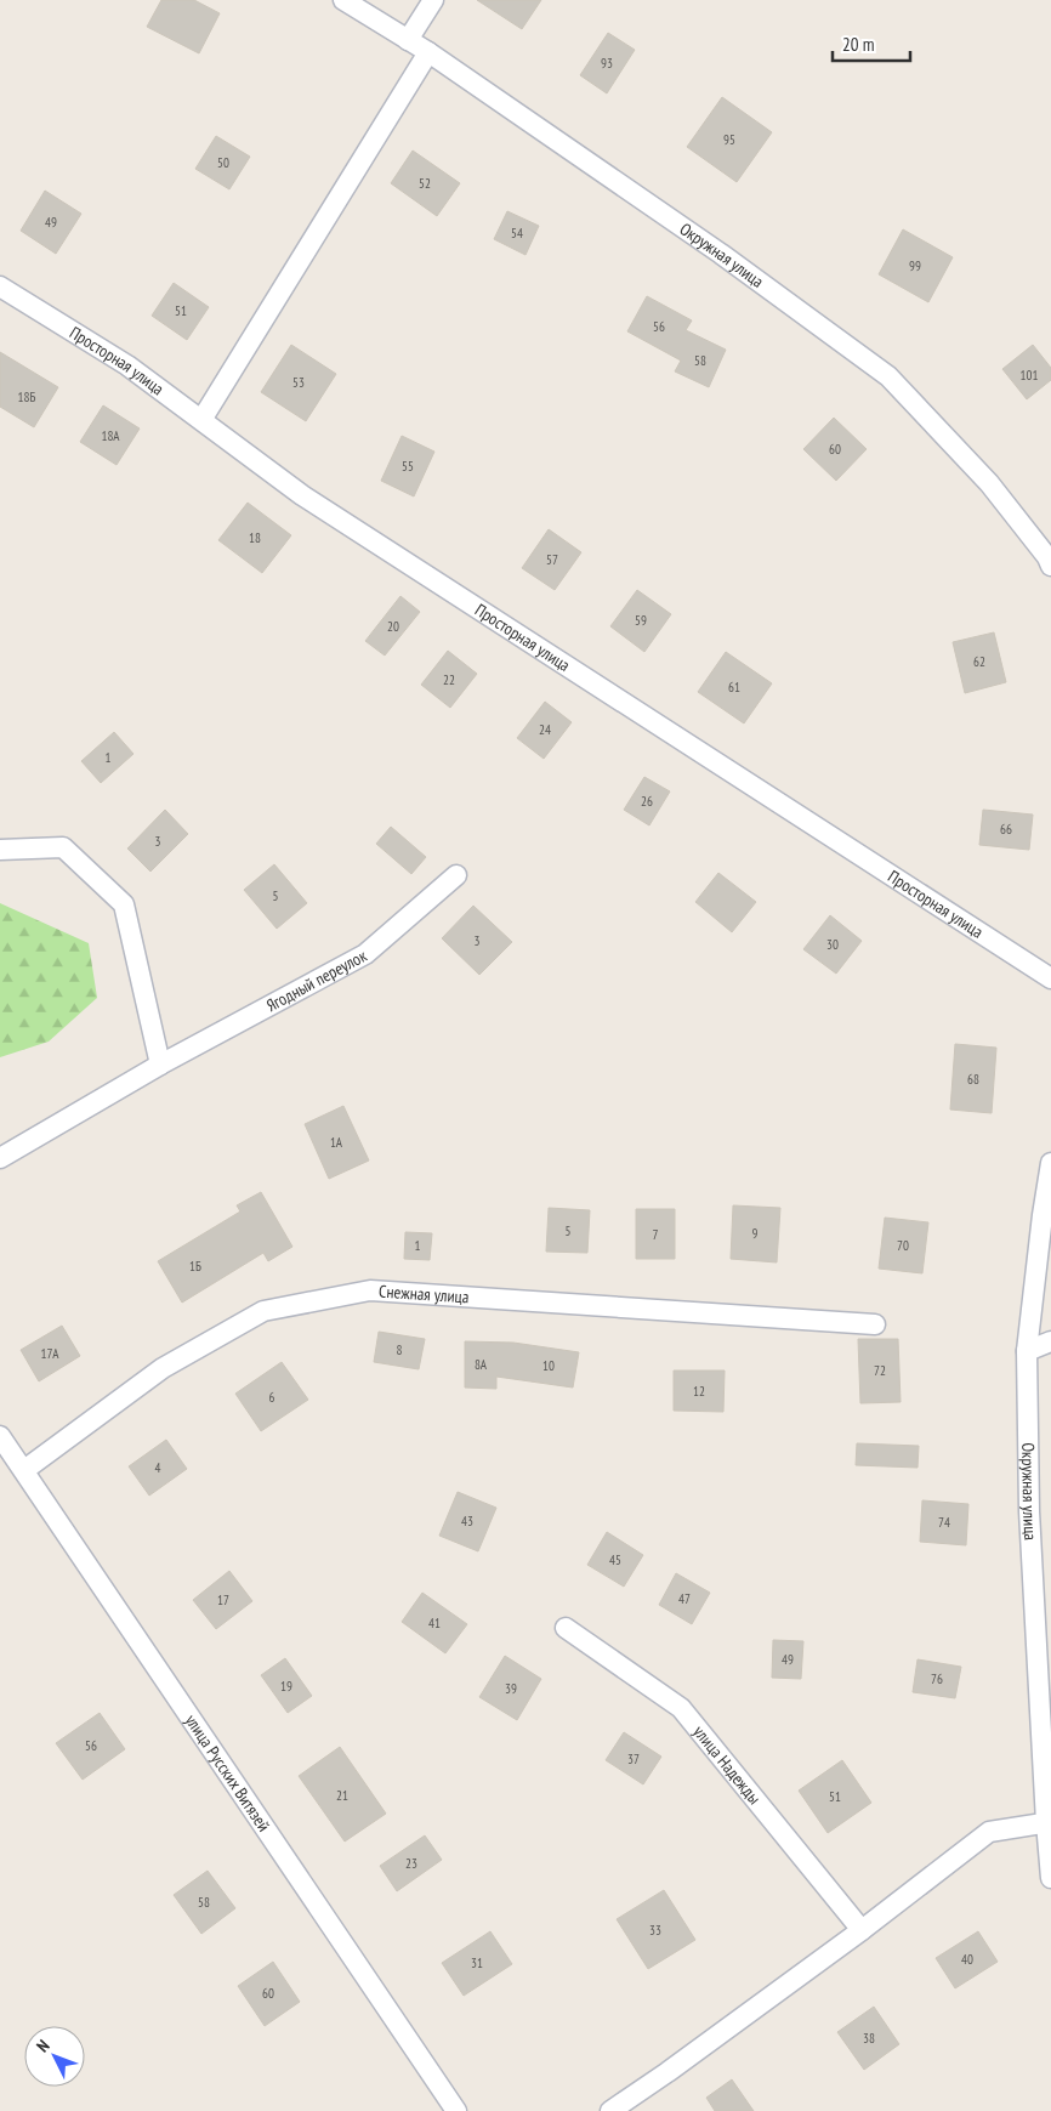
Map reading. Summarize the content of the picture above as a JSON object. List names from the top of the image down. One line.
{"streets":{"street":["Окружная улица","Просторная улица","Ягодный переулок","Снежная улица","улица Надежды","улица Русских Витязей"]},"crossings":[["Снежная улица","улица Русских Витязей"]],"house_numbers":["93","95","50","52","49","54","99","51","56","58","101","53","18Б","18А","60","55","18","57","59","20","62","22","61","24","1","26","66","3","5","3","30","68","1А","5","9","7","1","70","1Б","8","17А","8А","10","72","12","6","4","43","74","45","47","17","41","49","76","19","39","56","37","21","51","23","58","33","40","31","60","38"],"scale_bar":"20 m","north":"top left"}
